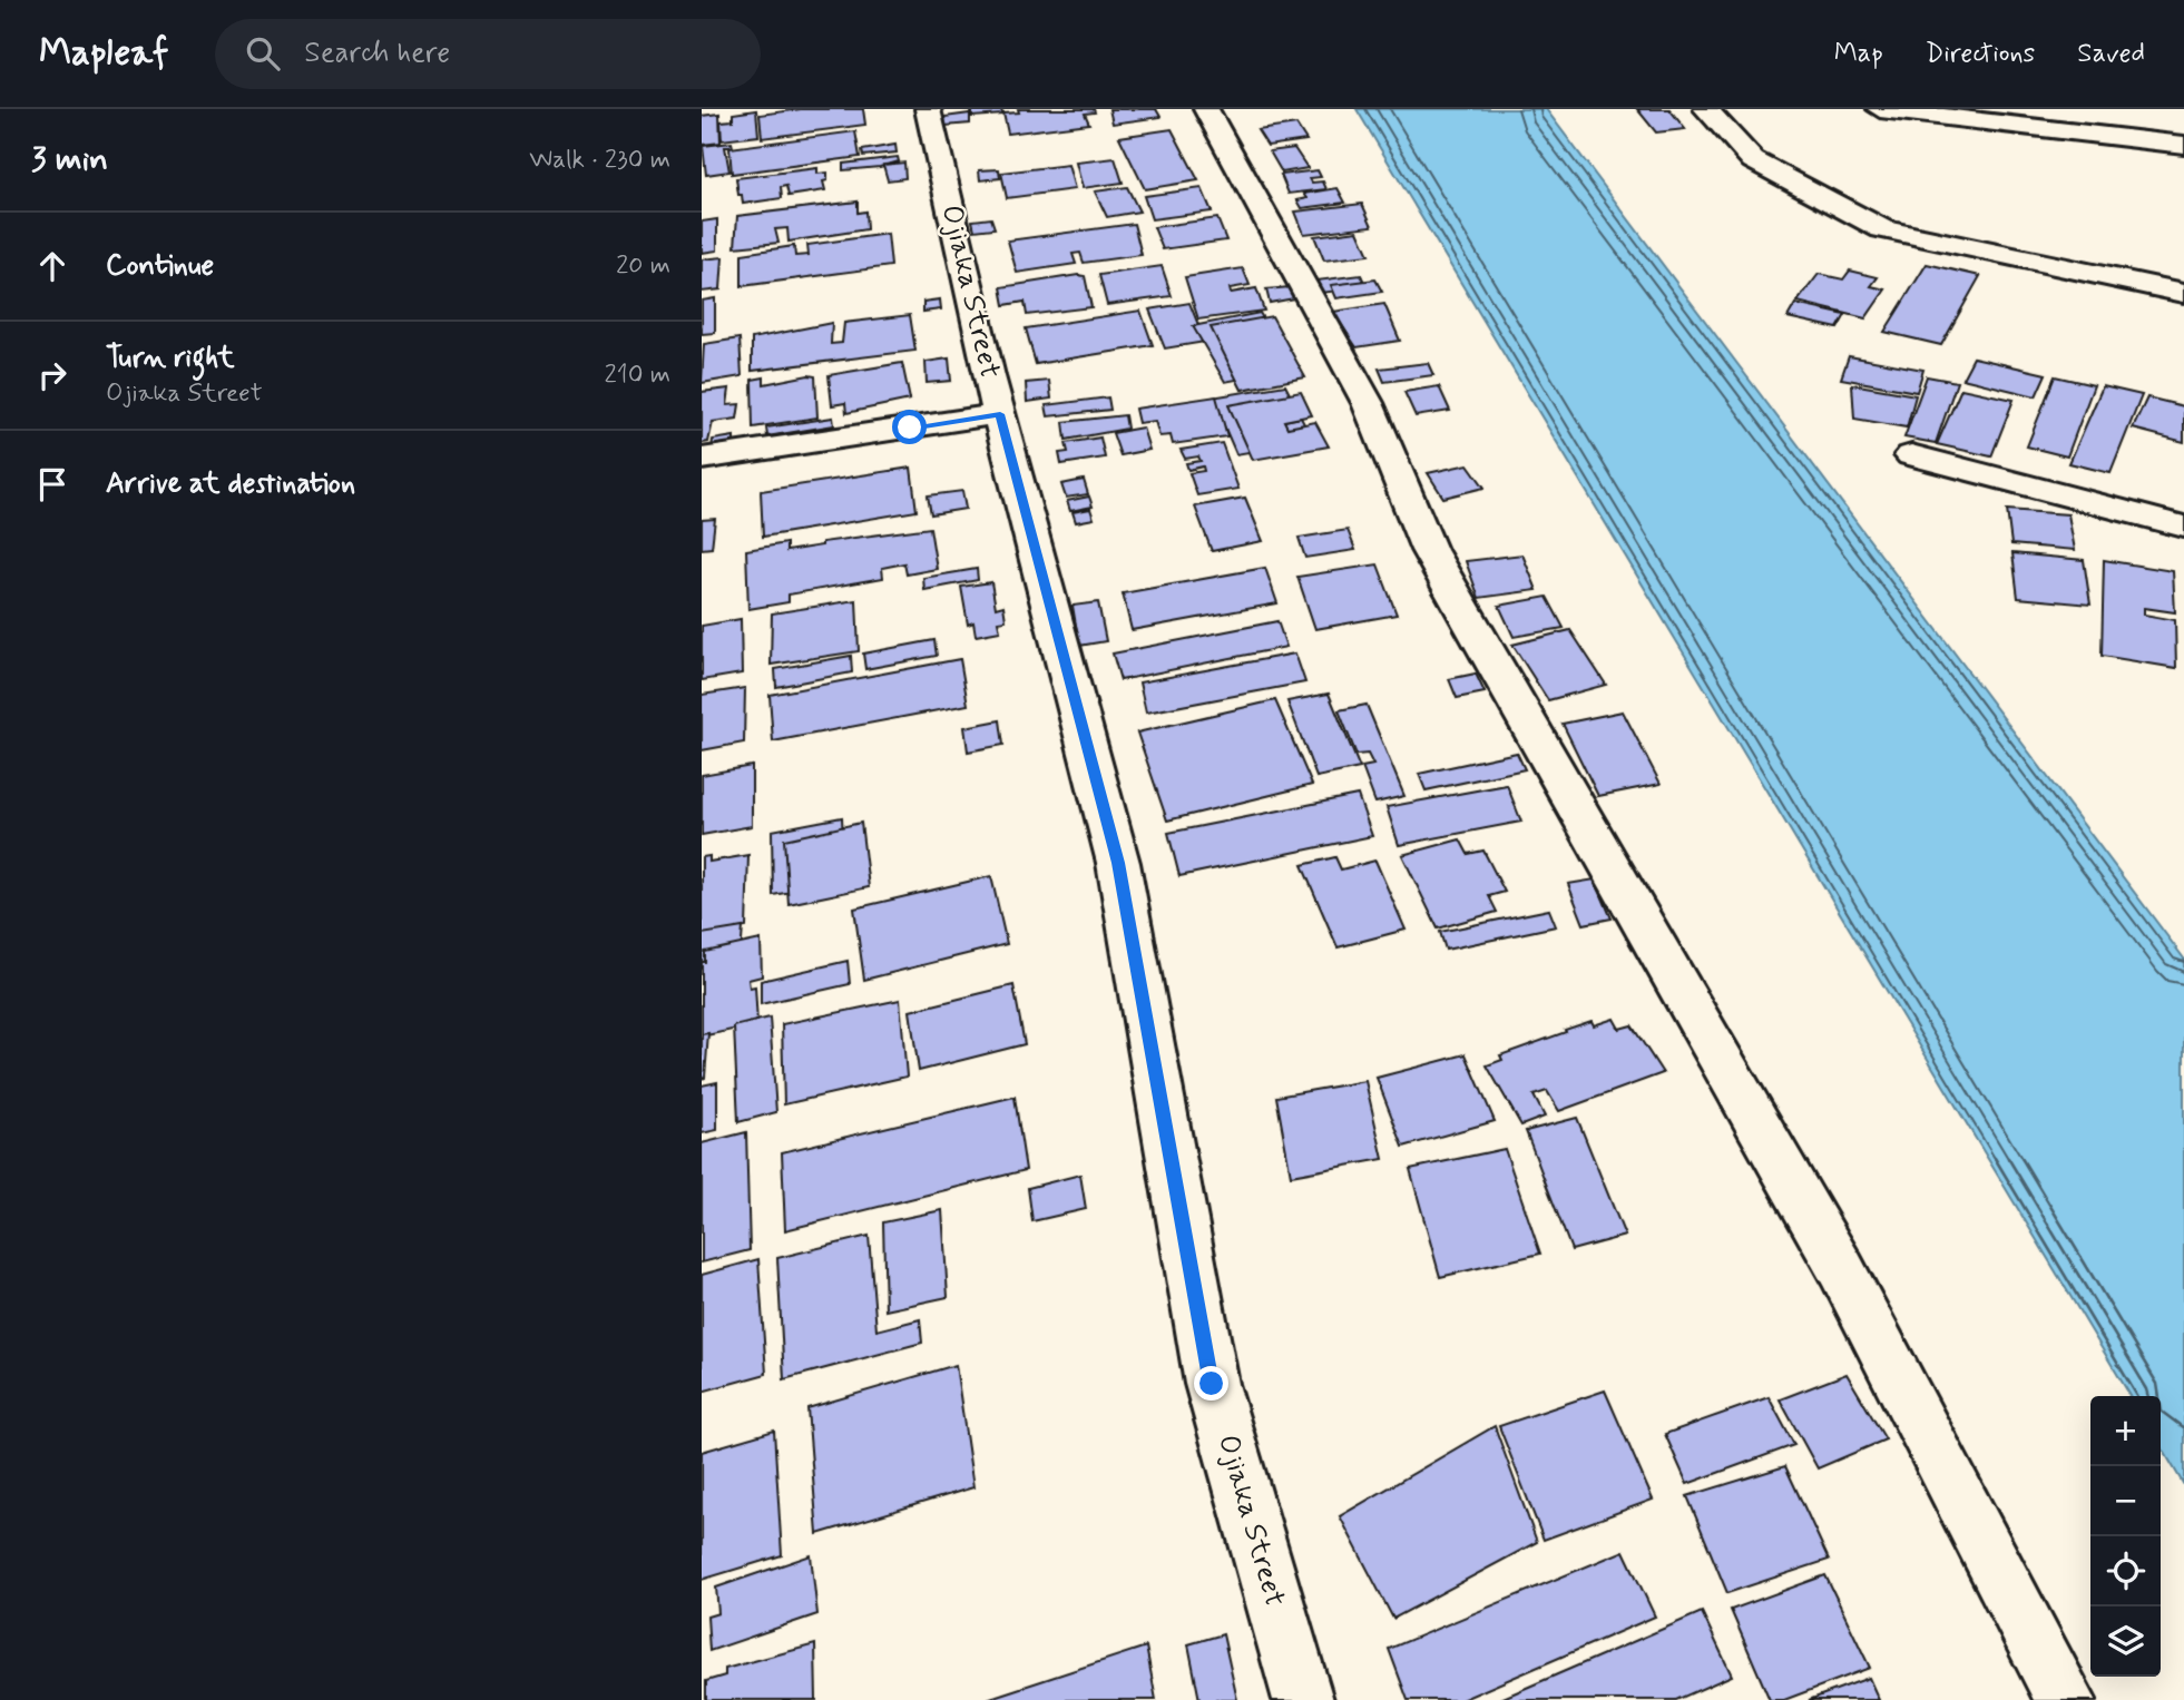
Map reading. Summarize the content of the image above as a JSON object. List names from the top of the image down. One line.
{"streets":{"street":["Ojiaka Street"]},"page":{"header":"Mapleaf","search":"Search here","nav":["Map","Directions","Saved"],"heading":["3 min","Walk · 230 m"],"list":[["Continue","20 m"],["Turn right","Ojiaka Street","210 m"],"Arrive at destination"],"map_buttons":["+","−"]}}
